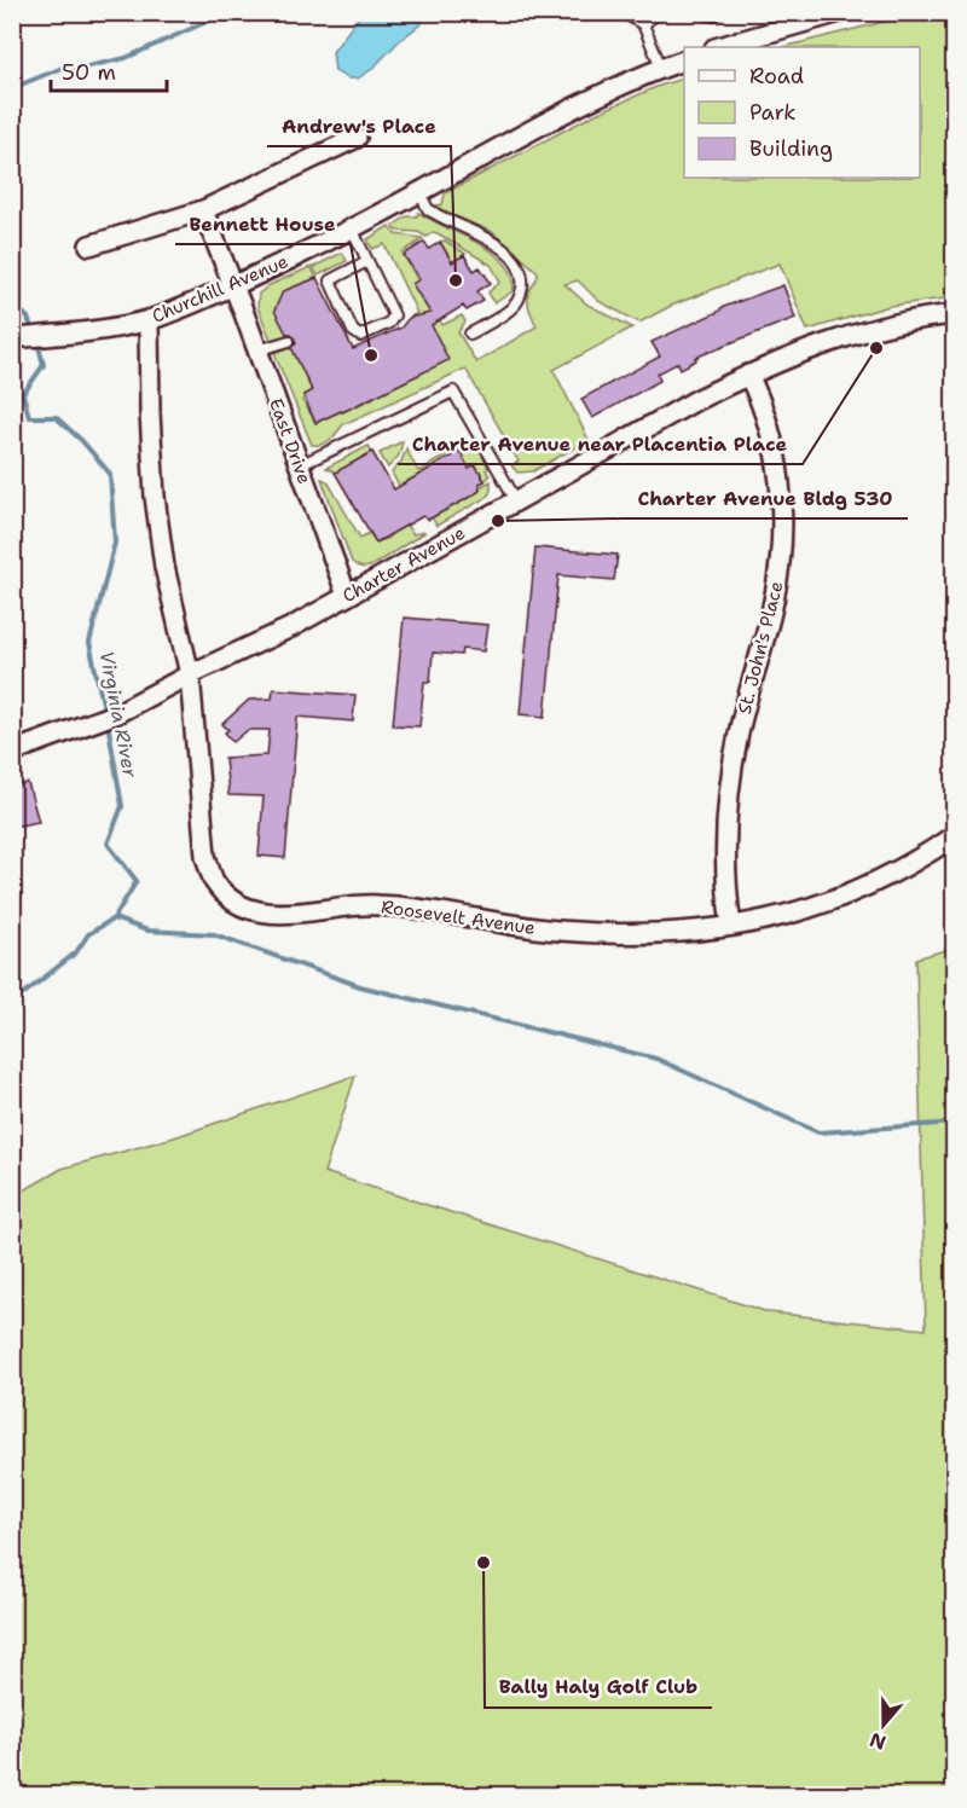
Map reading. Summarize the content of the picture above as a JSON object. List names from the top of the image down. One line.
{"streets":{"street":["Churchill Avenue","East Drive","Charter Avenue","St. John's Place","Roosevelt Avenue"]},"crossings":[["Churchill Avenue","East Drive"],["Churchill Avenue","Roosevelt Avenue"],["East Drive","Charter Avenue"],["Charter Avenue","St. John's Place"],["Charter Avenue","Roosevelt Avenue"],["St. John's Place","Roosevelt Avenue"]],"water":["Virginia River"],"places":["Andrew's Place","Charter Avenue near Placentia Place","Bennett House","Charter Avenue Bldg 530","Bally Haly Golf Club"],"legend":["Road","Park","Building"],"scale_bar":"50 m","north":"bottom"}
